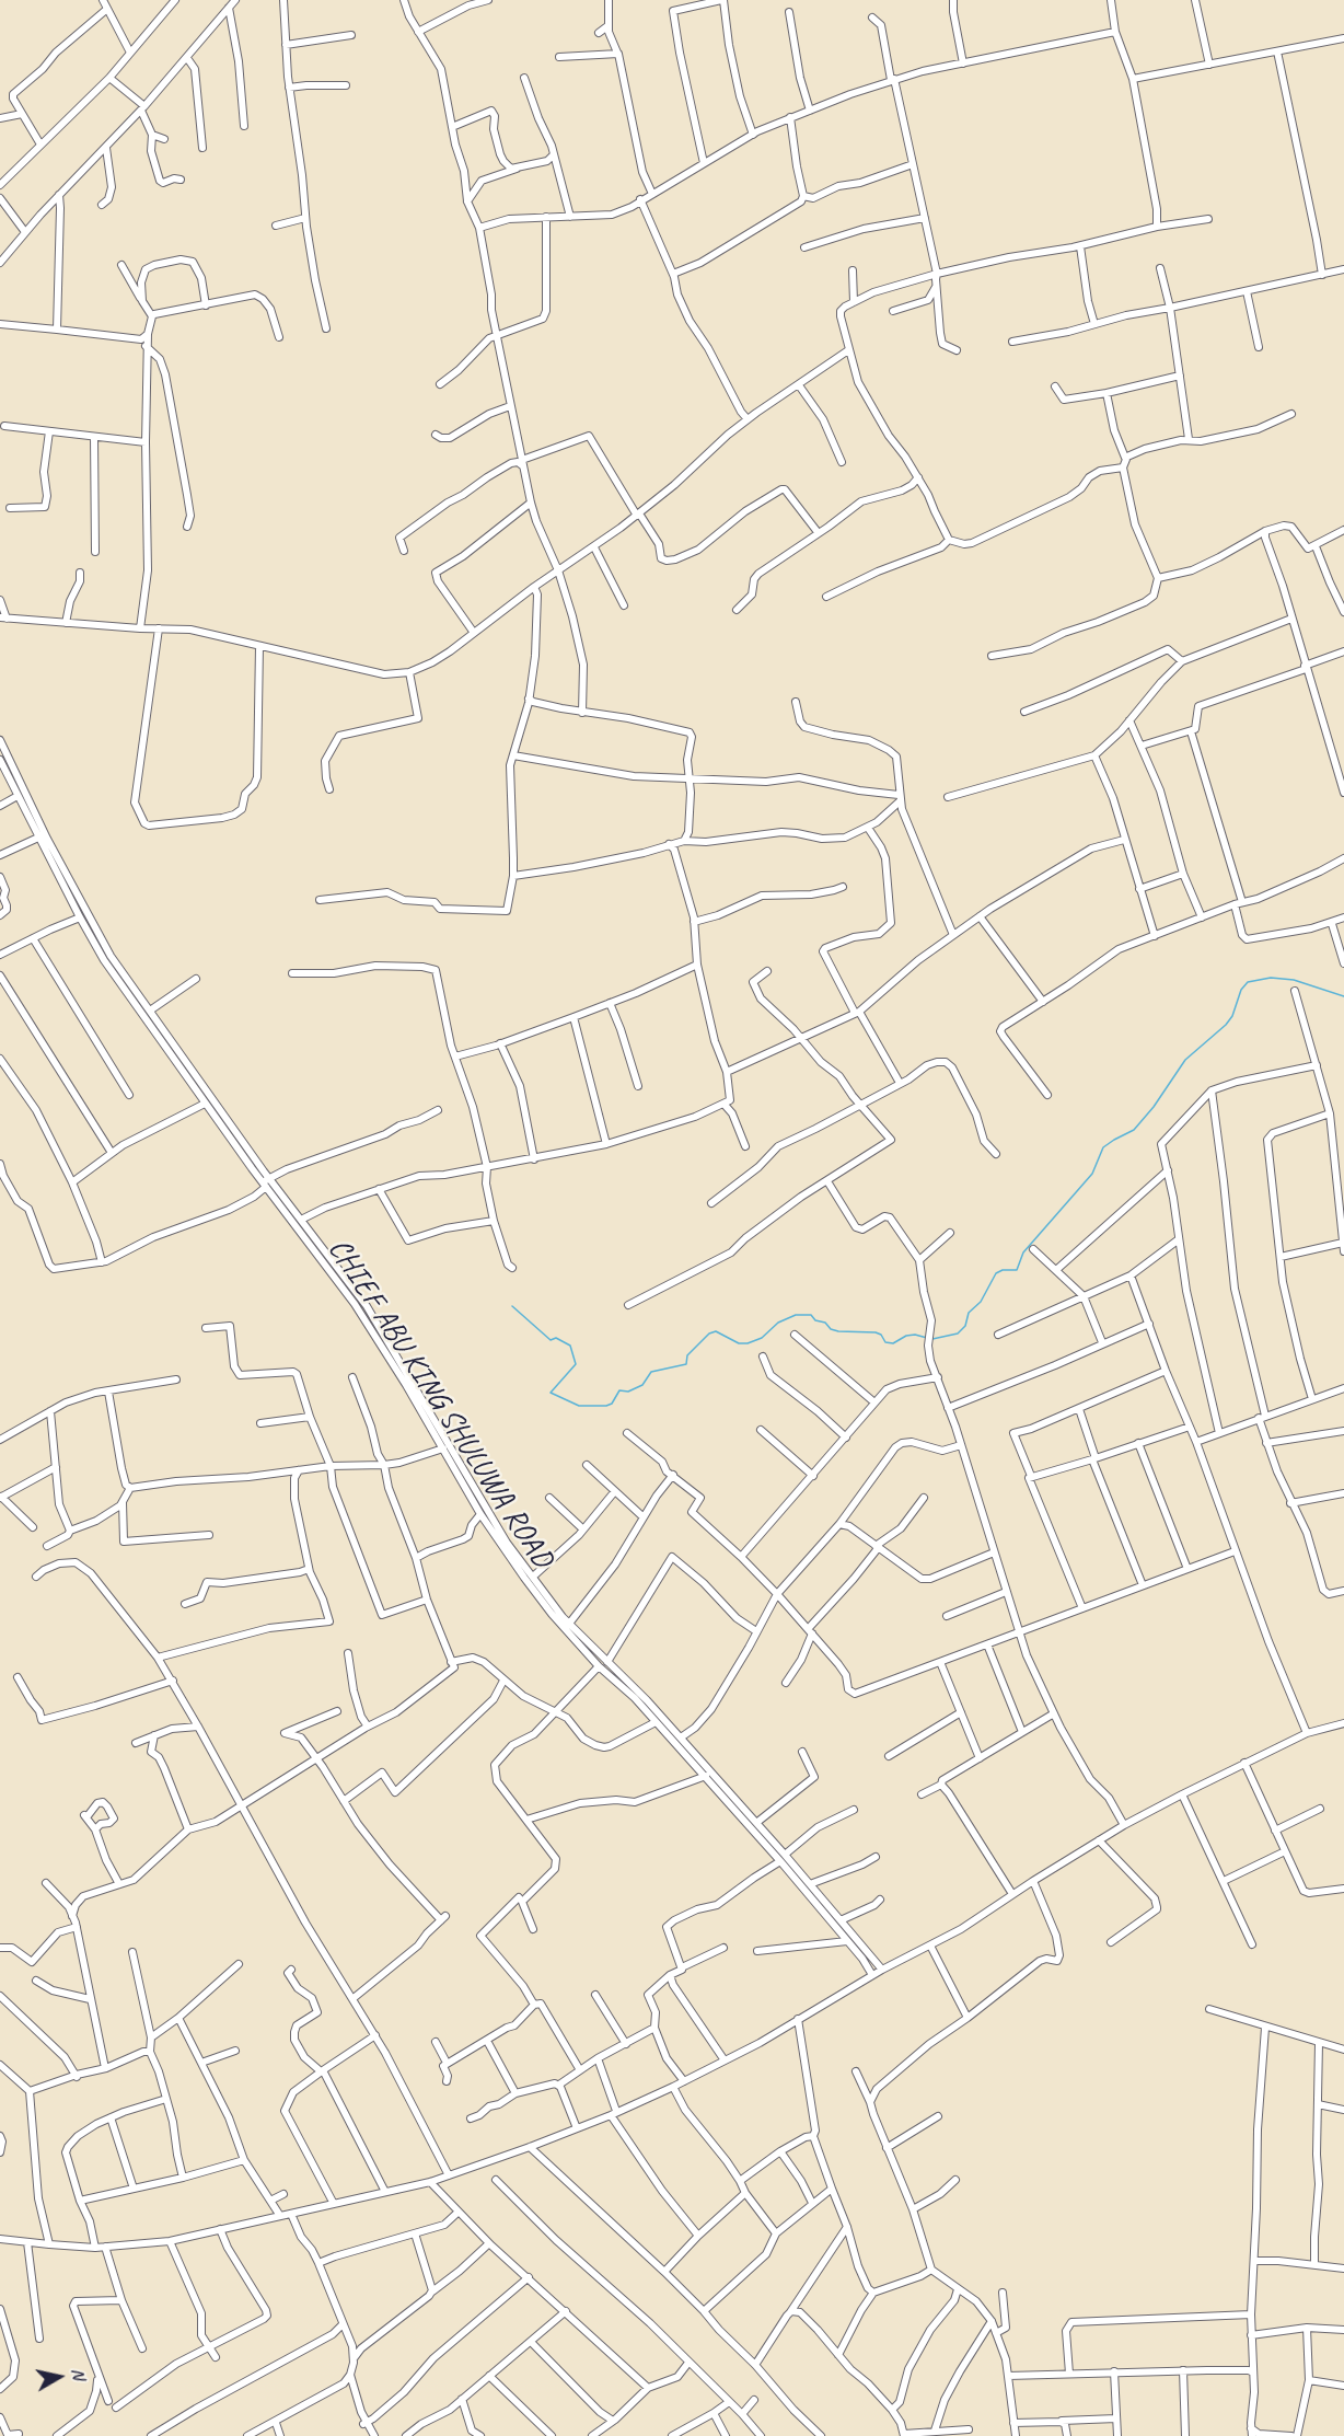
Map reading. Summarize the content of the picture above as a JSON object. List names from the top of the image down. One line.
{"streets":{"street":["CHIEF ABU KING SHULUWA ROAD"]},"north":"right"}
